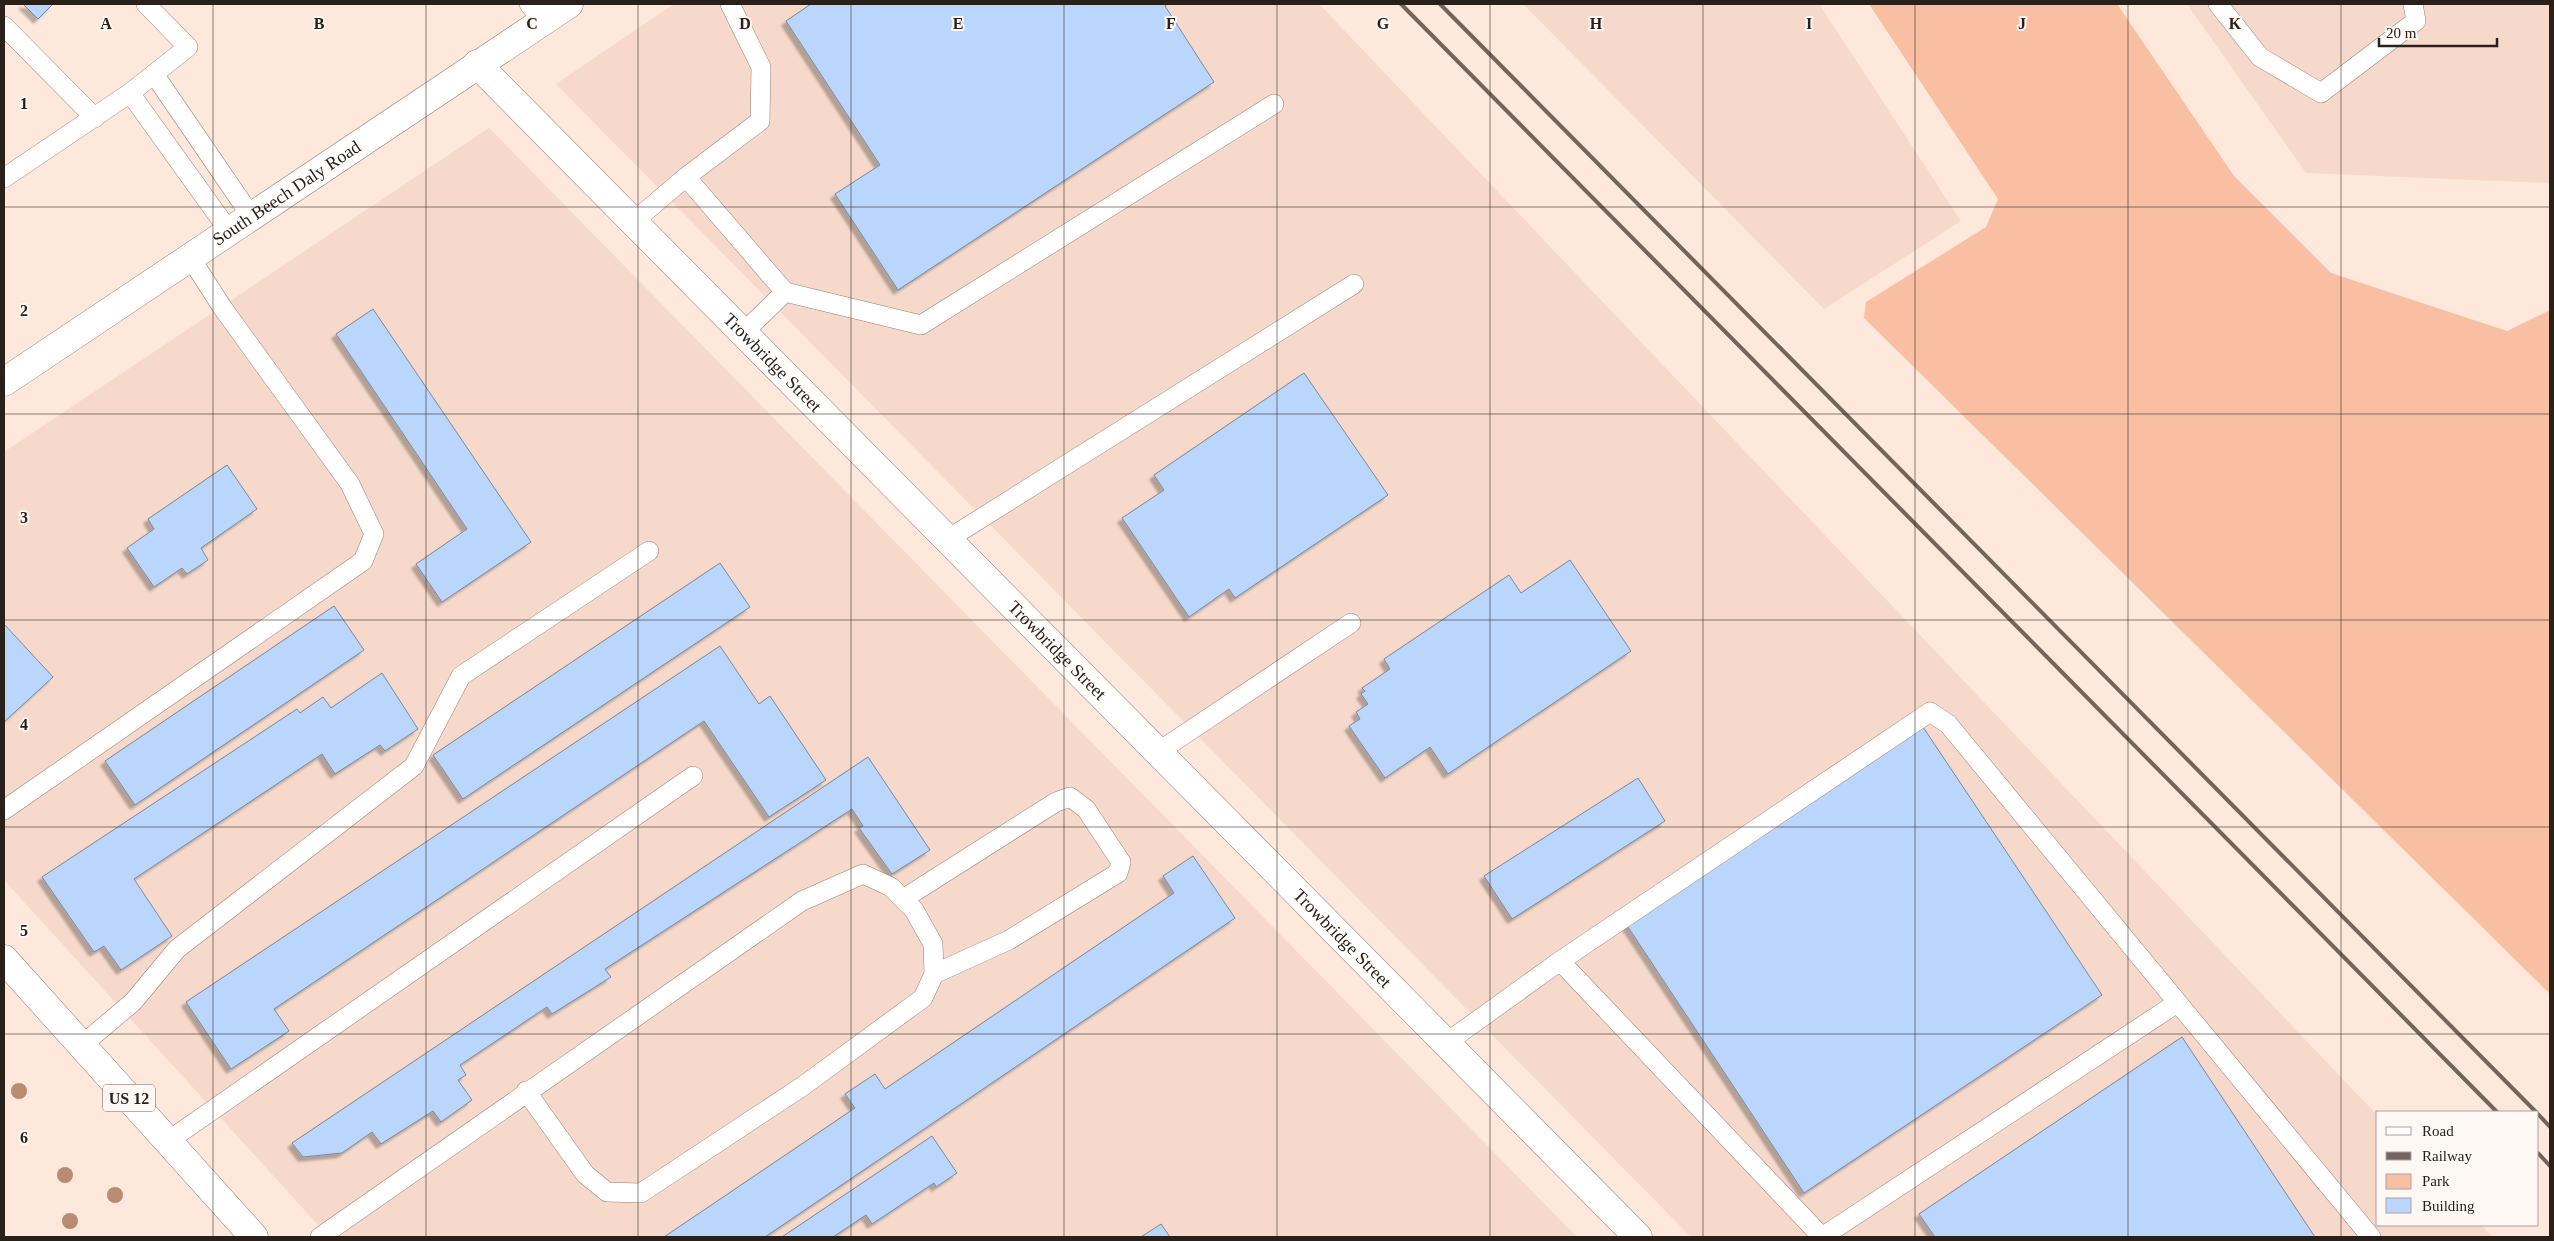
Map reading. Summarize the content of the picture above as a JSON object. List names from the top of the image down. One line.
{"streets":{"street":["South Beech Daly Road","Trowbridge Street","US 12"]},"crossings":[["South Beech Daly Road","Trowbridge Street"]],"legend":["Road","Railway","Park","Building"],"scale_bar":"20 m","grid":{"columns":["A","B","C","D","E","F","G","H","I","J","K"],"rows":["1","2","3","4","5","6"]}}
